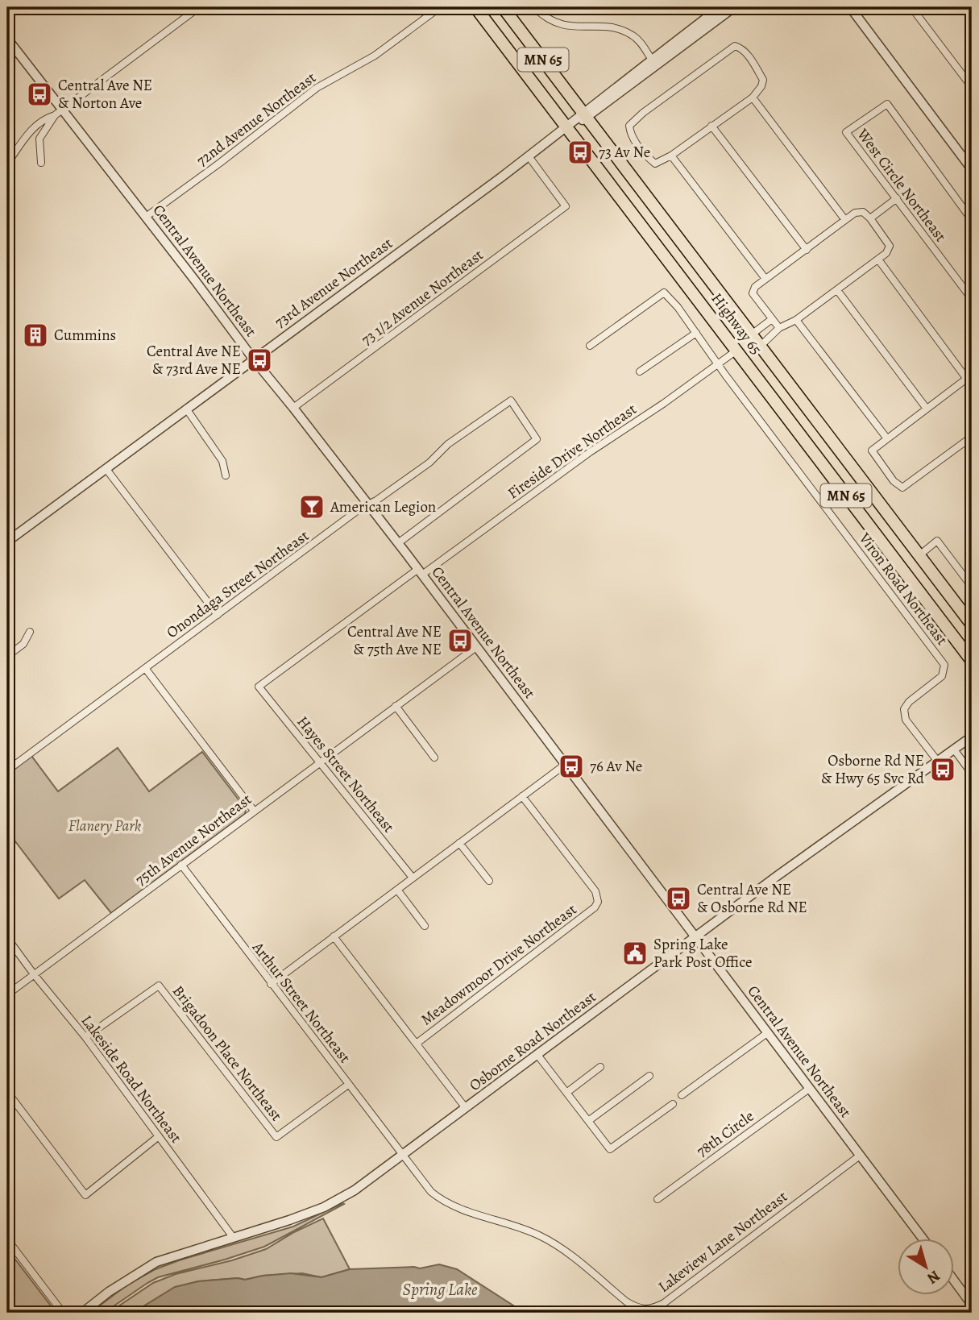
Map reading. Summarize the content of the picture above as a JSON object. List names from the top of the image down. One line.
{"streets":{"highway":["MN 65","Highway 65"],"street":["72nd Avenue Northeast","West Circle Northeast","Central Avenue Northeast","73rd Avenue Northeast","73 1/2 Avenue Northeast","Fireside Drive Northeast","Onondaga Street Northeast","Viron Road Northeast","Hayes Street Northeast","75th Avenue Northeast","Meadowmoor Drive Northeast","Arthur Street Northeast","Osborne Road Northeast","Brigadoon Place Northeast","Lakeside Road Northeast","78th Circle","Lakeview Lane Northeast"]},"crossings":[["72nd Avenue Northeast","Central Avenue Northeast"],["Central Avenue Northeast","73rd Avenue Northeast"],["Central Avenue Northeast","73 1/2 Avenue Northeast"],["Central Avenue Northeast","Fireside Drive Northeast"],["Central Avenue Northeast","Onondaga Street Northeast"],["Central Avenue Northeast","75th Avenue Northeast"],["Central Avenue Northeast","Osborne Road Northeast"],["Central Avenue Northeast","78th Circle"],["Central Avenue Northeast","Lakeview Lane Northeast"],["73rd Avenue Northeast","73 1/2 Avenue Northeast"],["73rd Avenue Northeast","Highway 65"],["Highway 65","Fireside Drive Northeast"],["Fireside Drive Northeast","Viron Road Northeast"],["Fireside Drive Northeast","Hayes Street Northeast"],["Viron Road Northeast","Osborne Road Northeast"],["Hayes Street Northeast","75th Avenue Northeast"],["75th Avenue Northeast","Arthur Street Northeast"],["75th Avenue Northeast","Lakeside Road Northeast"],["Arthur Street Northeast","Osborne Road Northeast"],["Arthur Street Northeast","Brigadoon Place Northeast"],["Arthur Street Northeast","Lakeview Lane Northeast"],["Osborne Road Northeast","Lakeside Road Northeast"],["Osborne Road Northeast","Lakeview Lane Northeast"],["Brigadoon Place Northeast","Lakeside Road Northeast"]],"water":["Spring Lake"],"parks":["Flanery Park"],"places":{"bus stop":["Central Ave NE & Norton Ave","73 Av Ne","Central Ave NE & 73rd Ave NE","Central Ave NE & 75th Ave NE","76 Av Ne","Osborne Rd NE & Hwy 65 Svc Rd","Central Ave NE & Osborne Rd NE"],"building":["Cummins"],"bar":["American Legion"],"public building":["Spring Lake Park Post Office"]},"north":"bottom right"}
